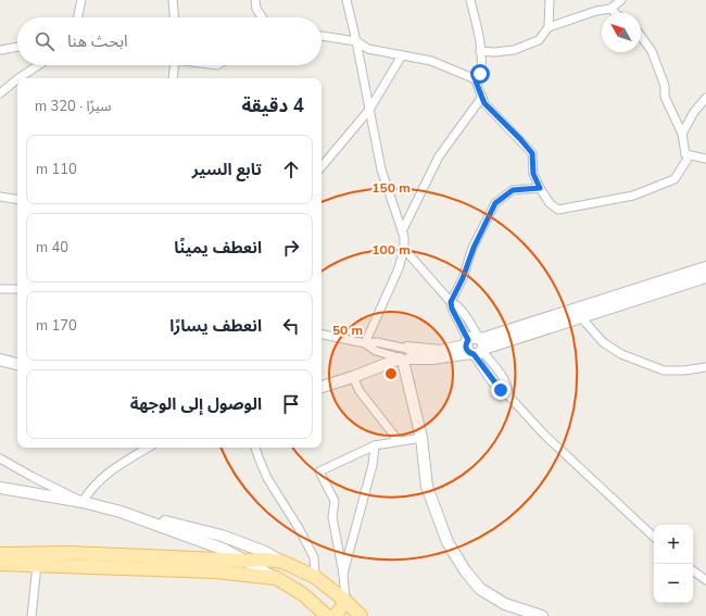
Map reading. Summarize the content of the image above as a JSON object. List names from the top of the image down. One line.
{"north":"top left","page":{"search":"ابحث هنا","heading":["4 دقيقة","سيرًا · 320 m"],"list":[["تابع السير","110 m"],["انعطف يمينًا","40 m"],["انعطف يسارًا","170 m"],"الوصول إلى الوجهة"],"map_buttons":["+","−"]},"rings":["150 m","100 m","50 m"]}
